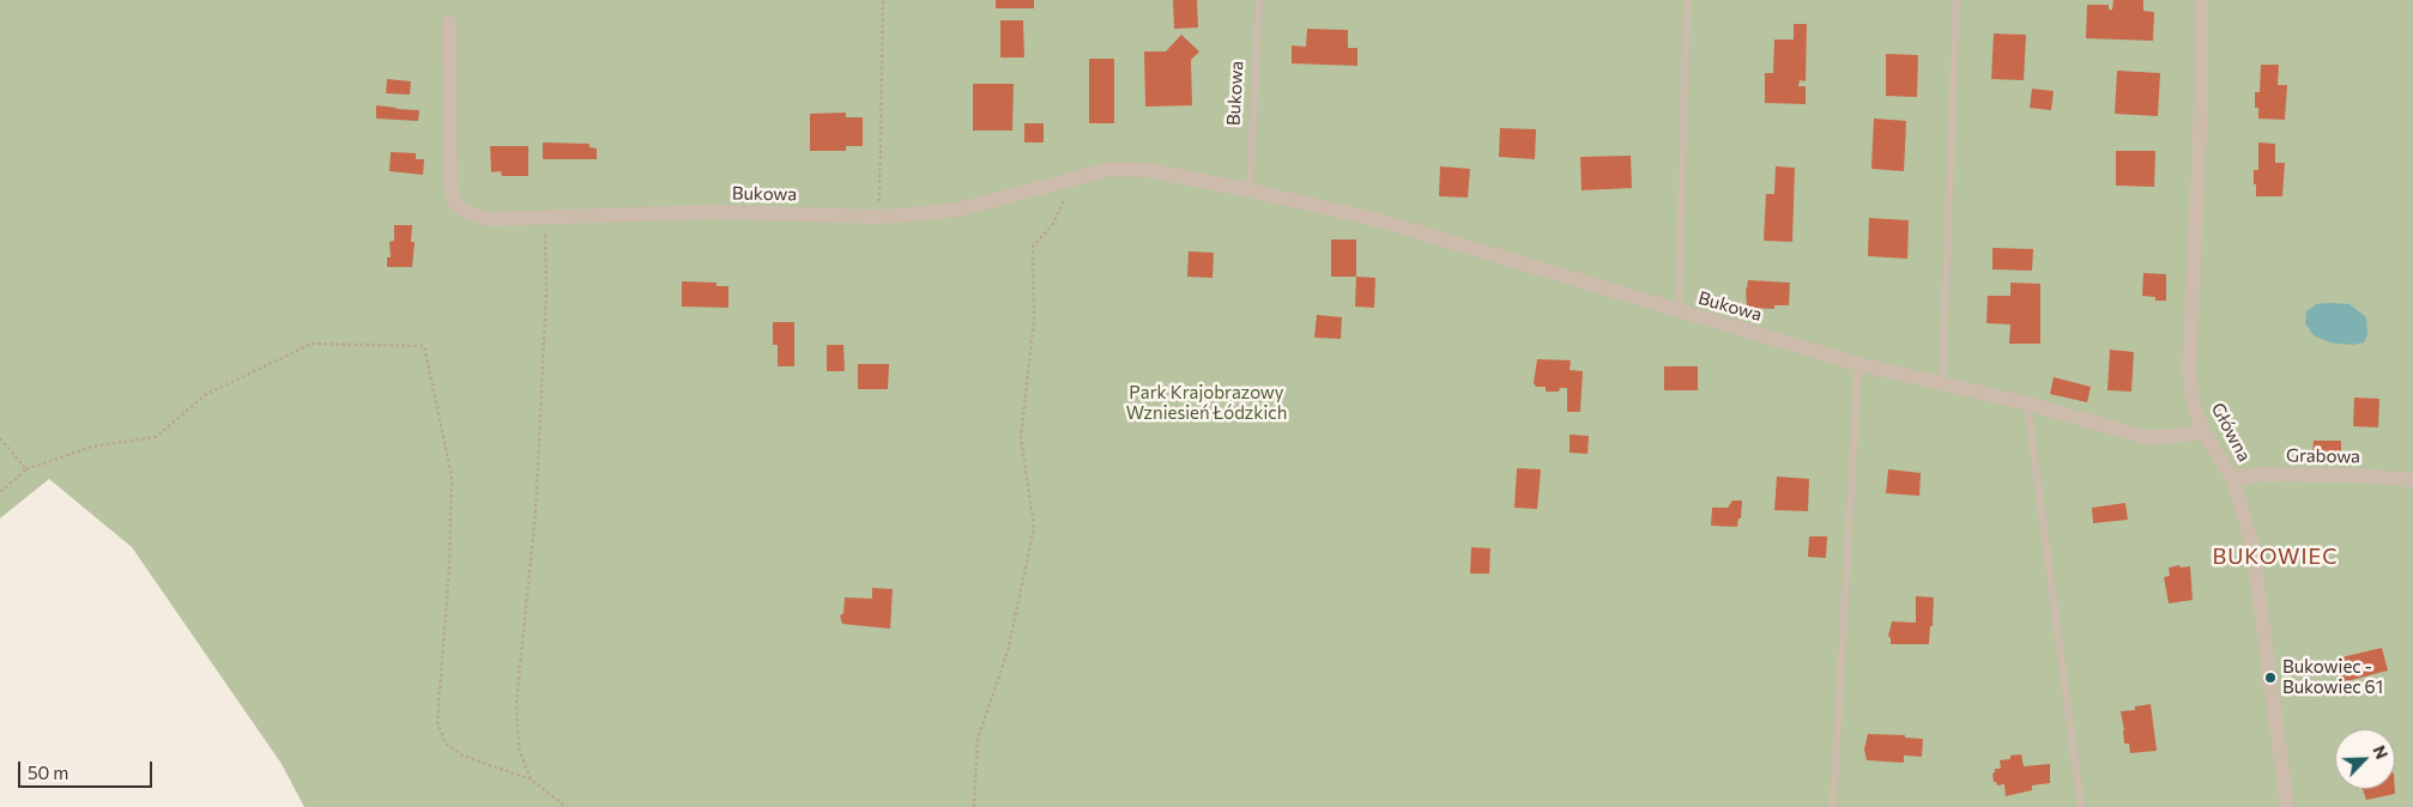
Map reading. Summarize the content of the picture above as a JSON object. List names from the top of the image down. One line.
{"streets":{"street":["Bukowa","Główna","Grabowa"]},"crossings":[["Bukowa","Główna"],["Główna","Grabowa"]],"districts":["BUKOWIEC"],"parks":["Park Krajobrazowy Wzniesień Łódzkich"],"places":["Bukowiec - Bukowiec 61"],"scale_bar":"50 m","north":"top right"}
